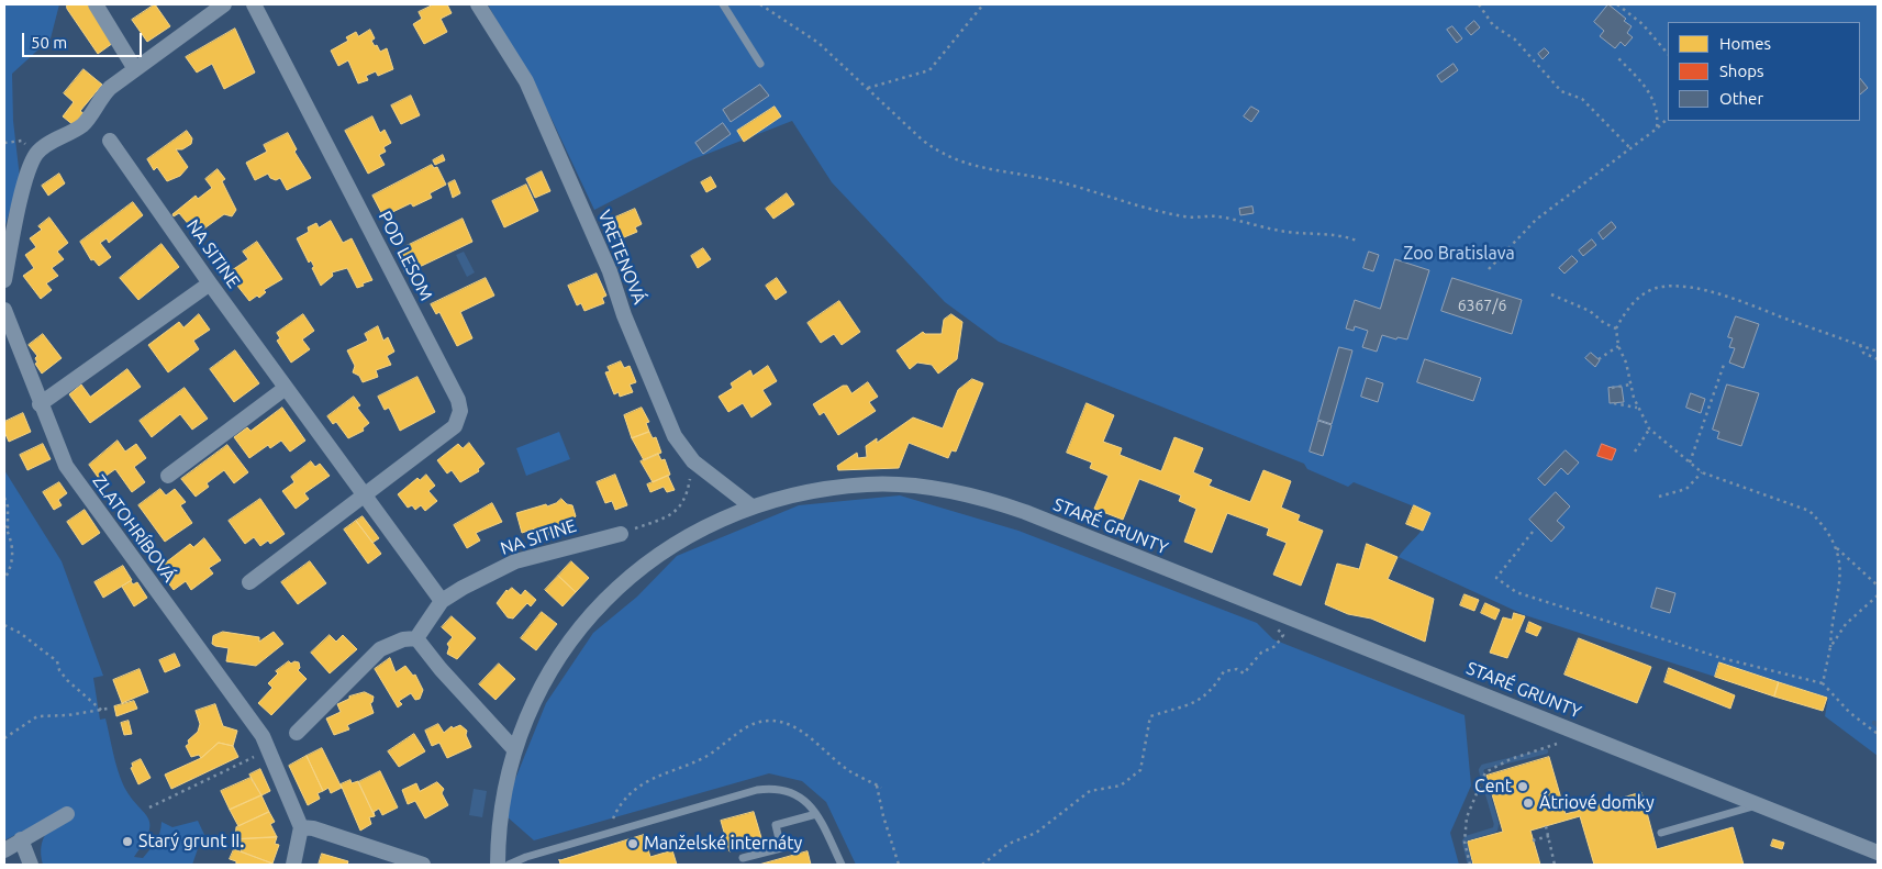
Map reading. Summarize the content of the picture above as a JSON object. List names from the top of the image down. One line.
{"streets":{"street":["NA SITINE","POD LESOM","VRETENOVÁ","STARÉ GRUNTY","ZLATOHRÍBOVÁ"]},"crossings":[["NA SITINE","POD LESOM"],["VRETENOVÁ","STARÉ GRUNTY"]],"parks":["Zoo Bratislava"],"places":["Cent","Átriové domky","Starý grunt II.","Manželské internáty"],"house_numbers":["6367/6"],"legend":["Homes","Shops","Other"],"scale_bar":"50 m"}
